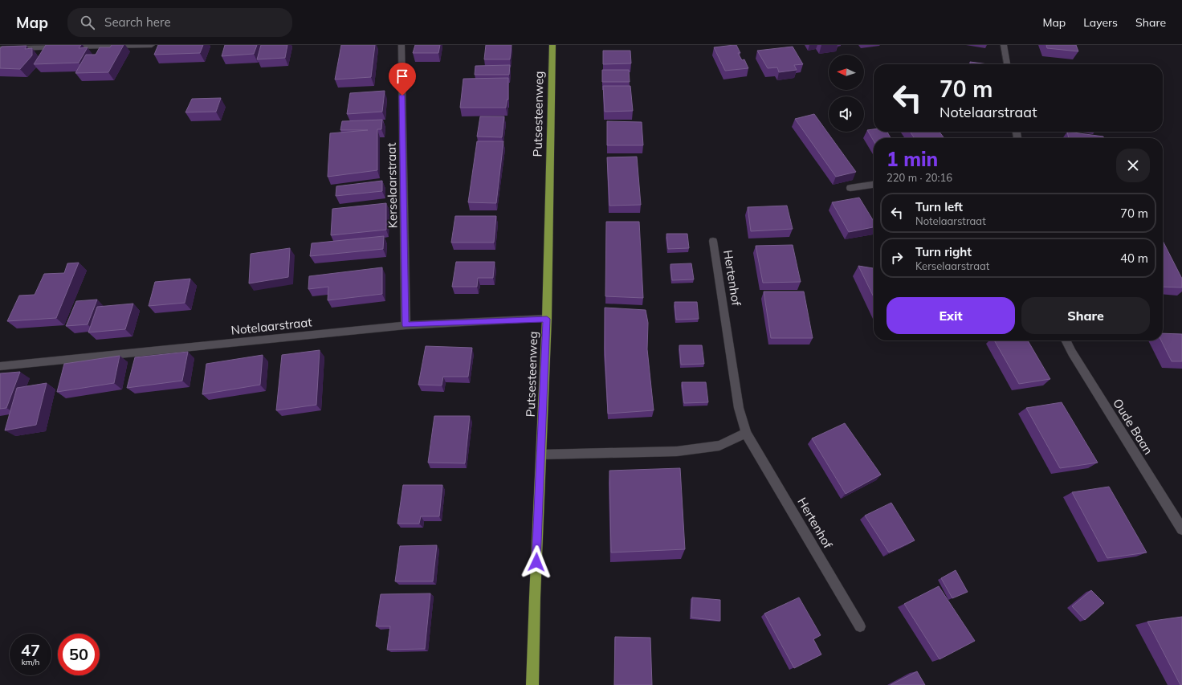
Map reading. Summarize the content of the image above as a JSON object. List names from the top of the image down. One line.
{"streets":{"main road":["Putsesteenweg"],"street":["Kerselaarstraat","Hertenhof","Notelaarstraat","Oude Baan"]},"crossings":[["Putsesteenweg","Notelaarstraat"],["Kerselaarstraat","Notelaarstraat"]],"north":"left","page":{"header":"Map","search":"Search here","nav":["Map","Layers","Share"],"turn":["70 m","Notelaarstraat"],"heading":["1 min","220 m · 20:16"],"list":[{"name":"Turn left","note":"Notelaarstraat","value":"70 m"},{"name":"Turn right","note":"Kerselaarstraat","value":"40 m"}],"buttons":["Exit","Share"],"speed":"47 km/h","limit":"50"}}
